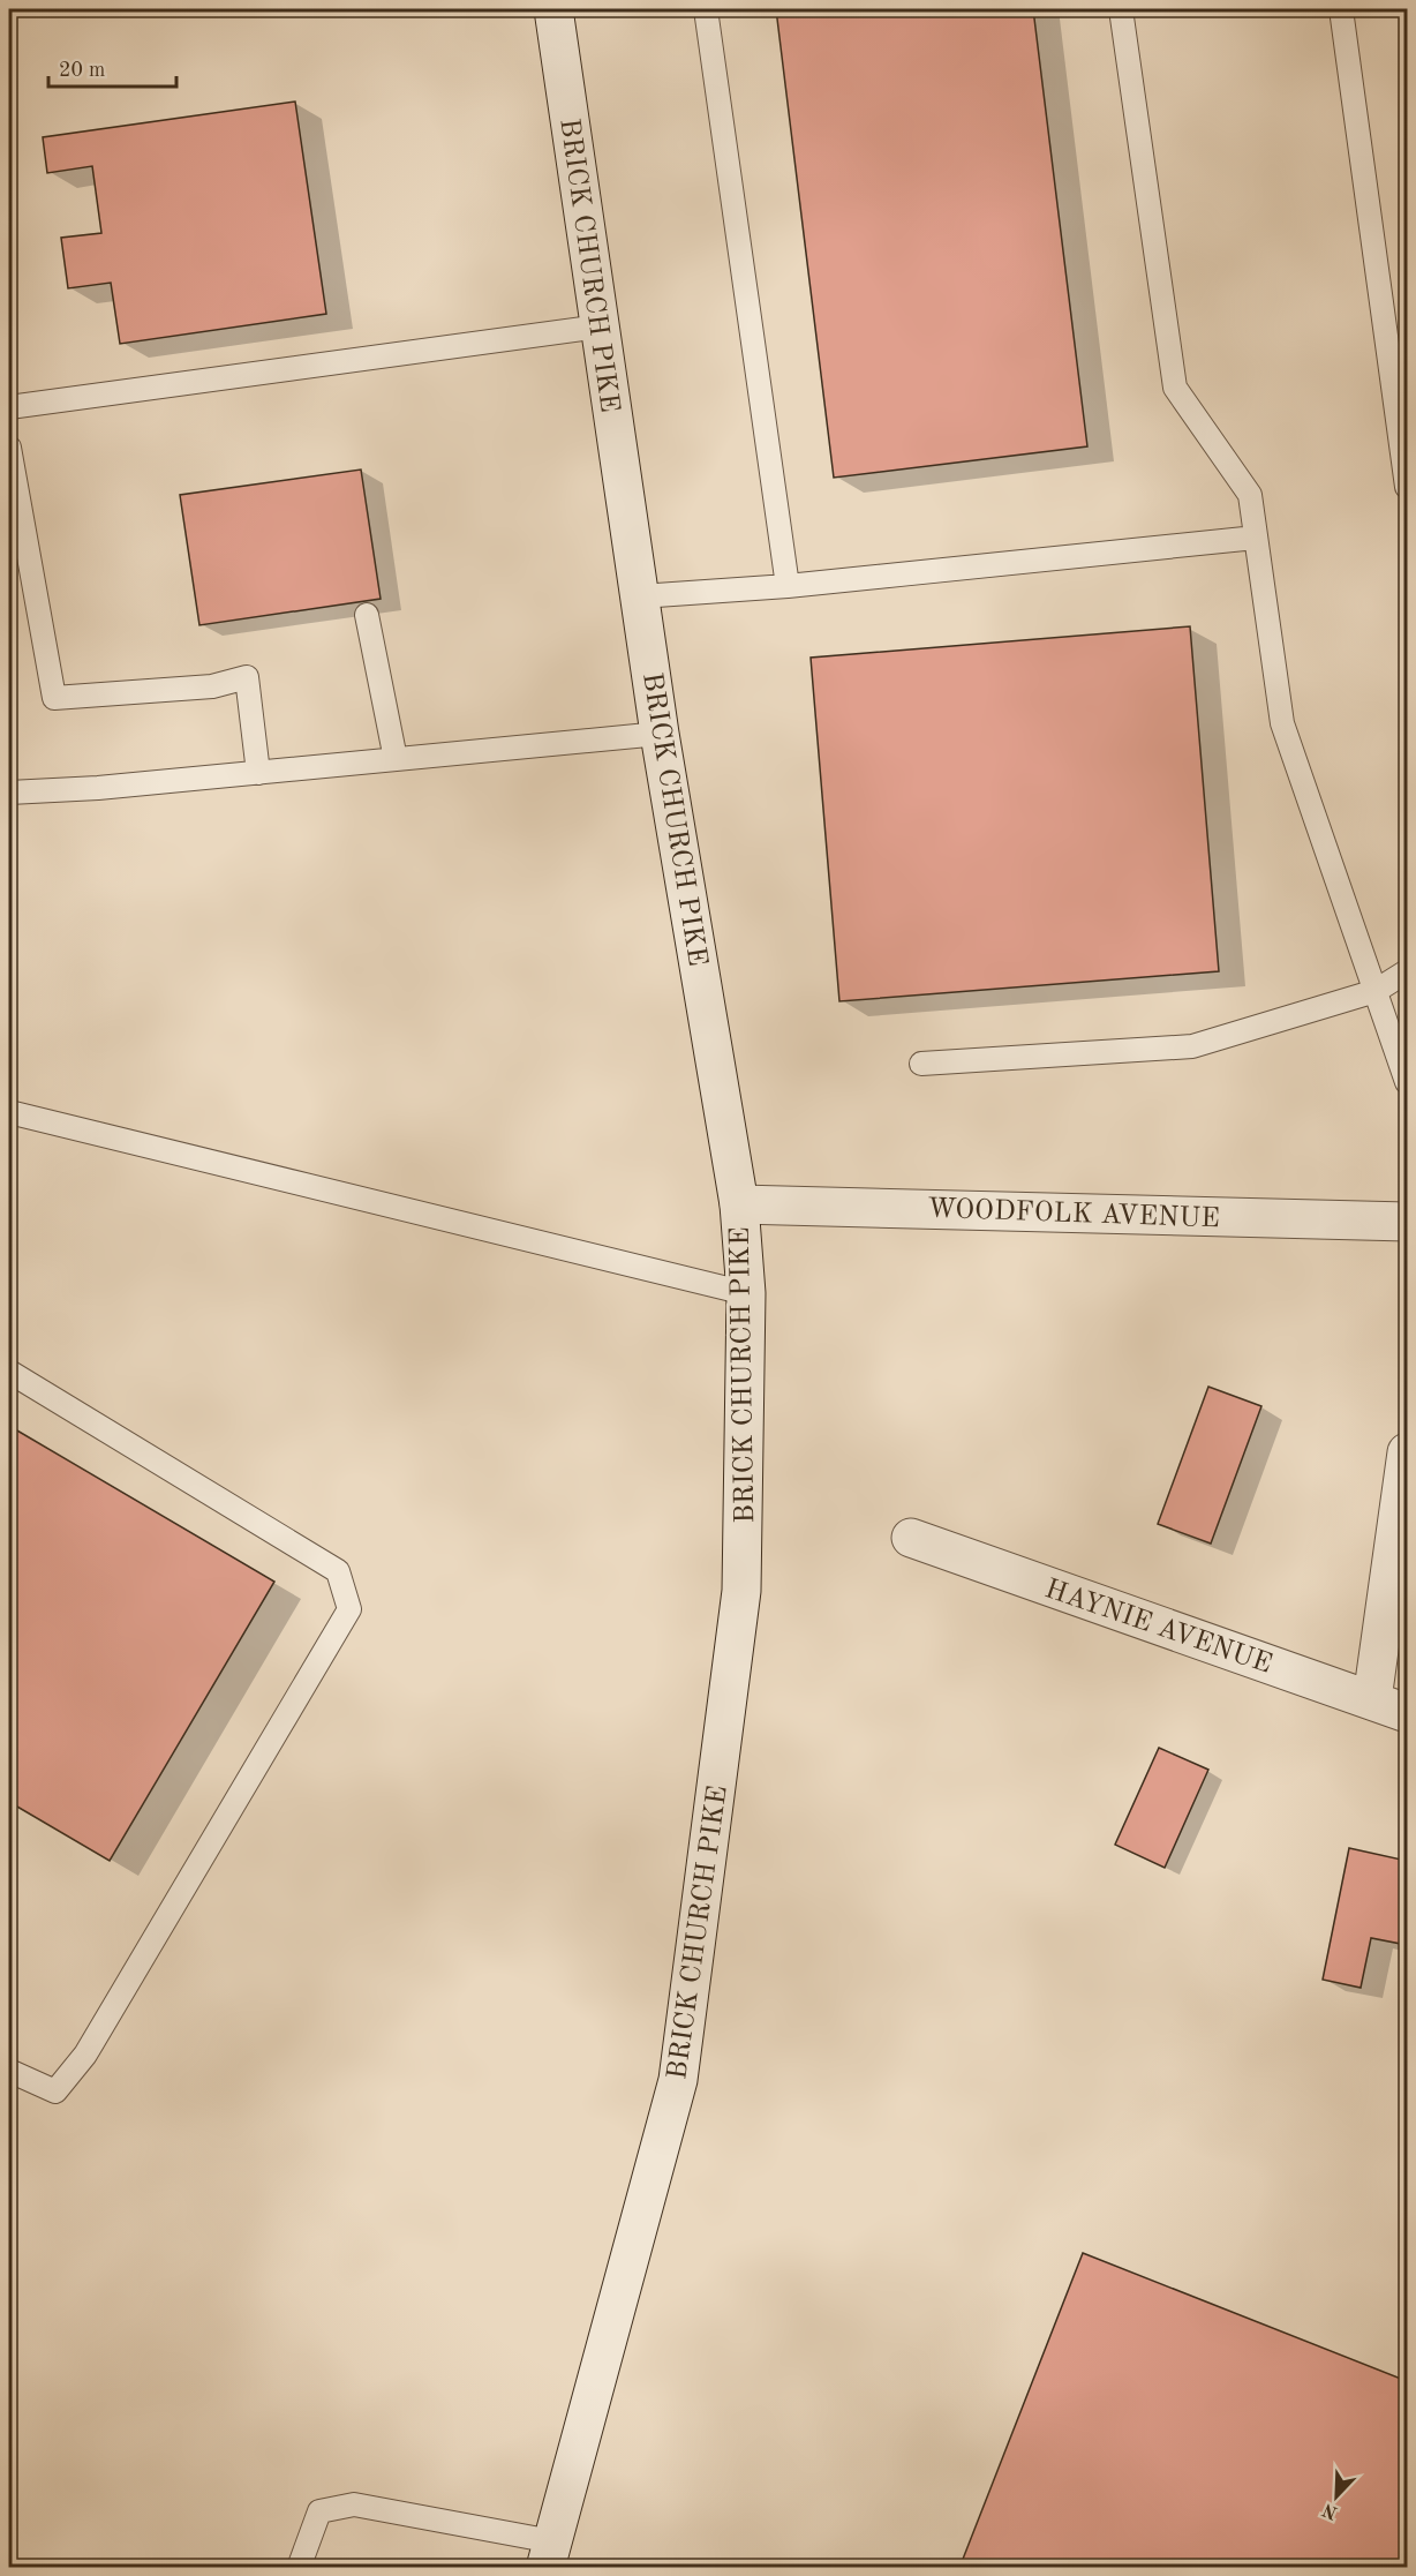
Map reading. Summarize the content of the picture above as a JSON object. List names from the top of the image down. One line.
{"streets":{"main road":["BRICK CHURCH PIKE","WOODFOLK AVENUE","HAYNIE AVENUE"]},"crossings":[["BRICK CHURCH PIKE","WOODFOLK AVENUE"]],"scale_bar":"20 m","north":"bottom left"}
